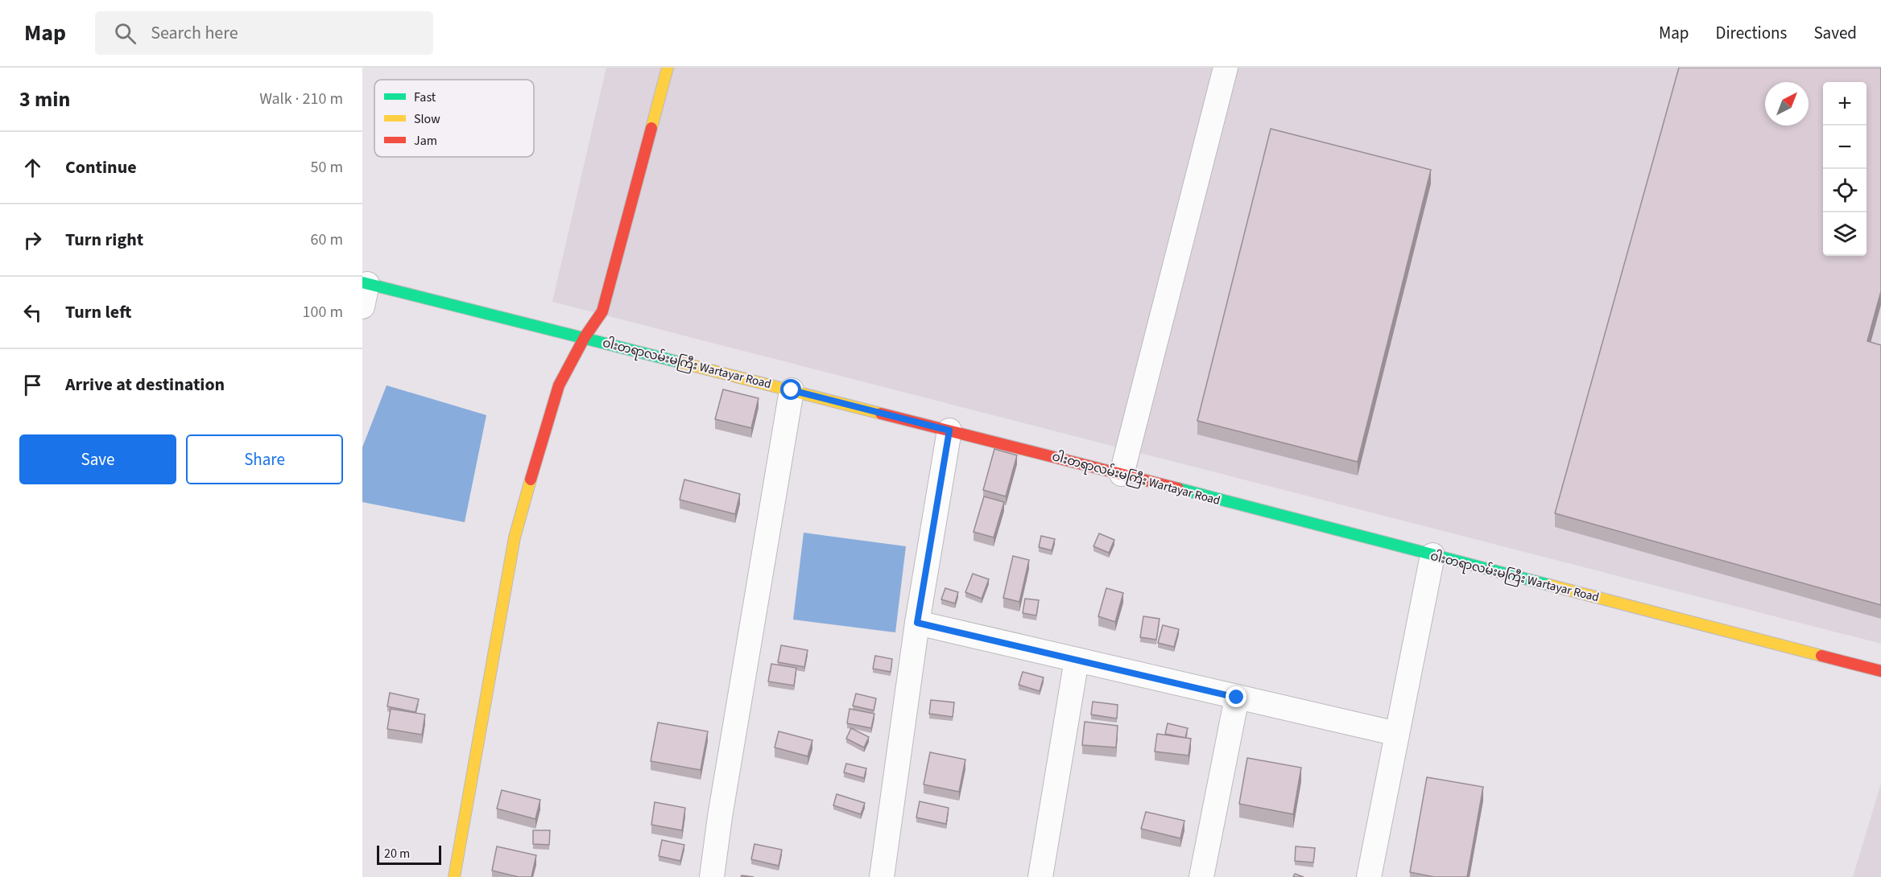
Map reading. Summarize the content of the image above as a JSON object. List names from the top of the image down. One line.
{"streets":{"street":["ဝါးတရာလမ်းမကြီး Wartayar Road"]},"legend":["Fast","Slow","Jam"],"scale_bar":"20 m","north":"top right","page":{"header":"Map","search":"Search here","nav":["Map","Directions","Saved"],"heading":["3 min","Walk · 210 m"],"map_buttons":["+","−"],"list":[["Continue","50 m"],["Turn right","60 m"],["Turn left","100 m"],"Arrive at destination"],"buttons":["Save","Share"],"scale":"20 m"}}
